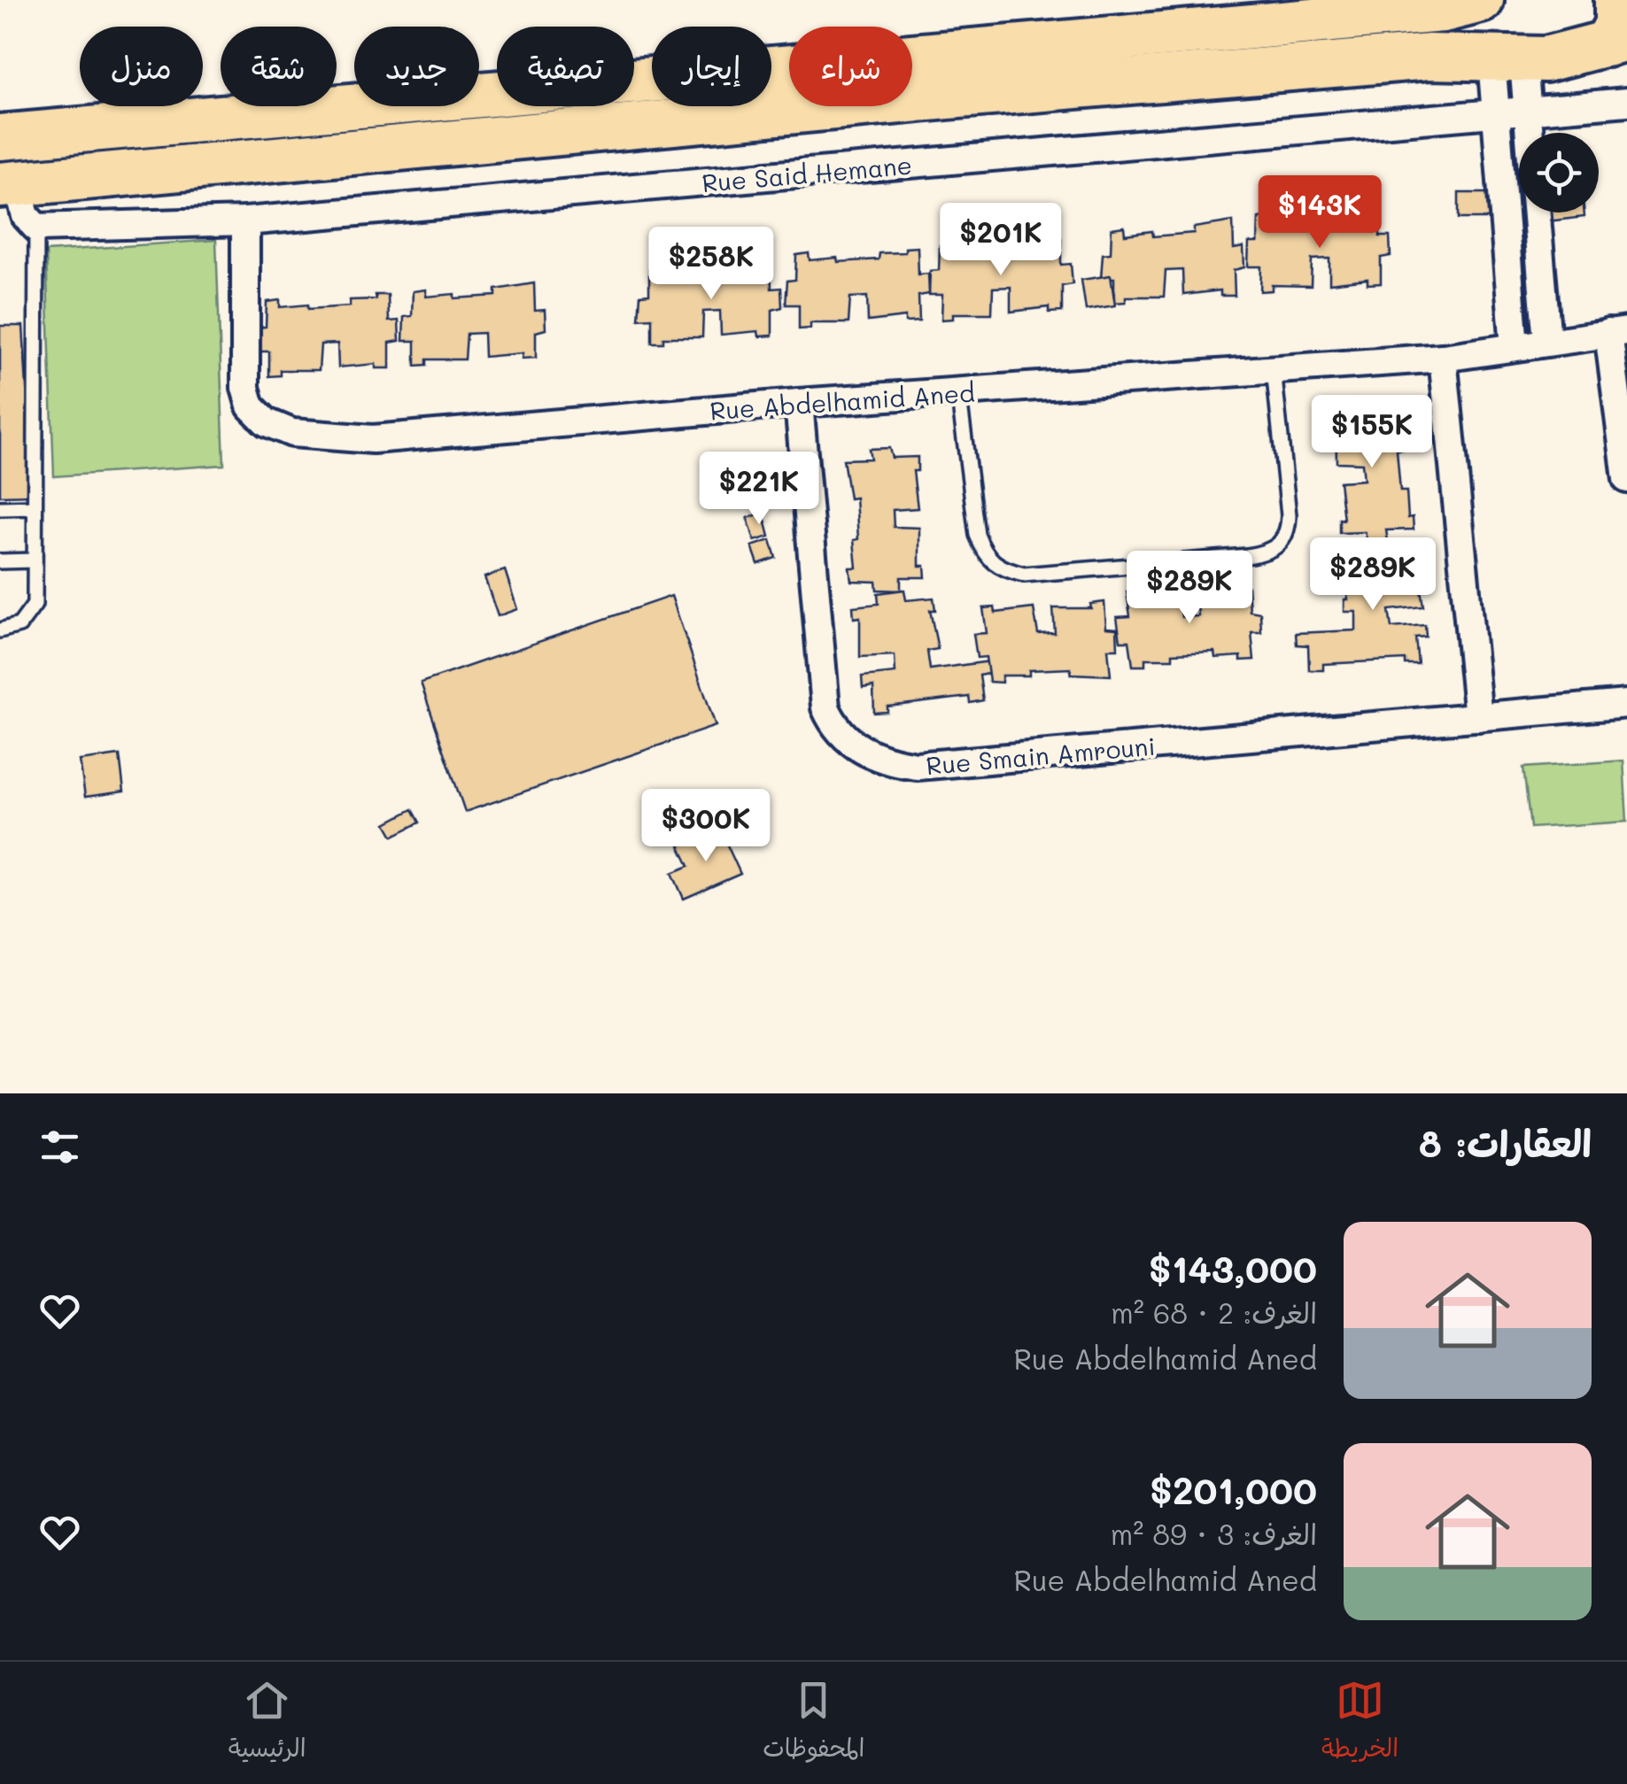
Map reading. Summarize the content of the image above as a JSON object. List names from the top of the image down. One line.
{"streets":{"street":["Rue Said Hemane","Rue Abdelhamid Aned","Rue Smain Amrouni"]},"crossings":[["Rue Said Hemane","Rue Abdelhamid Aned"],["Rue Abdelhamid Aned","Rue Smain Amrouni"]],"page":{"chip":["شراء","إيجار","تصفية","جديد","شقة","منزل"],"price":["$143K","$201K","$258K","$155K","$221K","$289K","$289K","$300K"],"heading":"العقارات: 8","list":[{"name":"$143,000","note":"الغرف: 2 · 68 m² · Rue Abdelhamid Aned"},{"name":"$201,000","note":"الغرف: 3 · 89 m² · Rue Abdelhamid Aned"}],"tabs":["الخريطة","المحفوظات","الرئيسية"]}}
